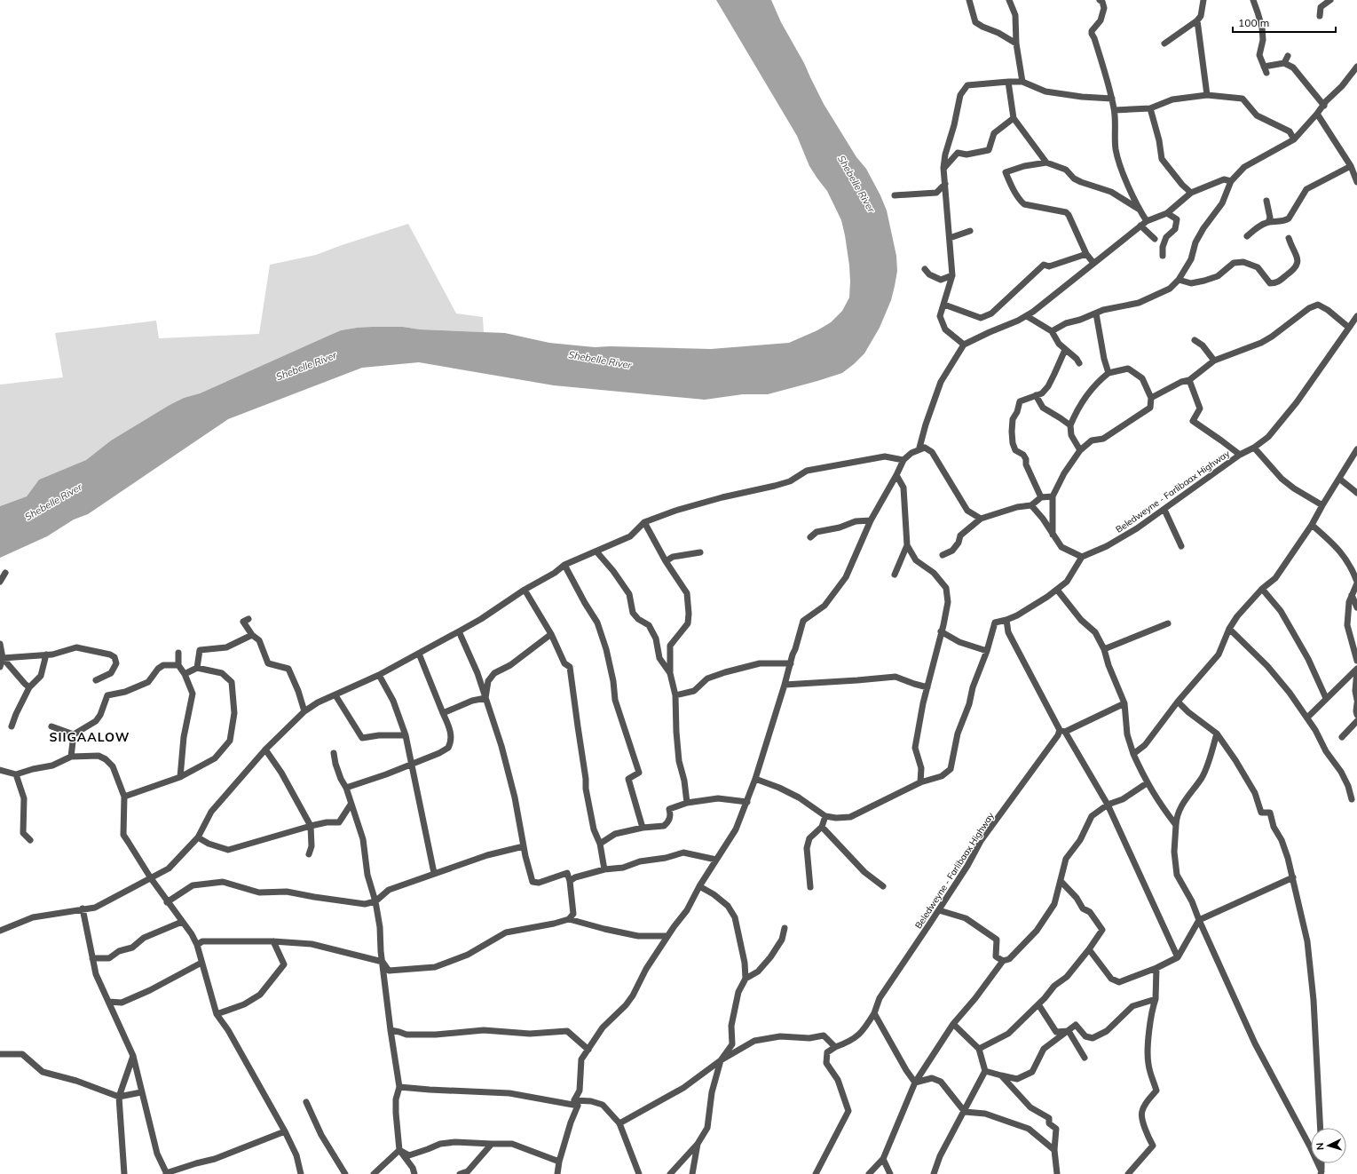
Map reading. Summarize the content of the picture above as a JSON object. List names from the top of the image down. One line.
{"streets":{"street":["Beledweyne - Farlibaax Highway"]},"districts":["SIIGAALOW"],"water":["Shebelle River"],"scale_bar":"100 m","north":"left"}
